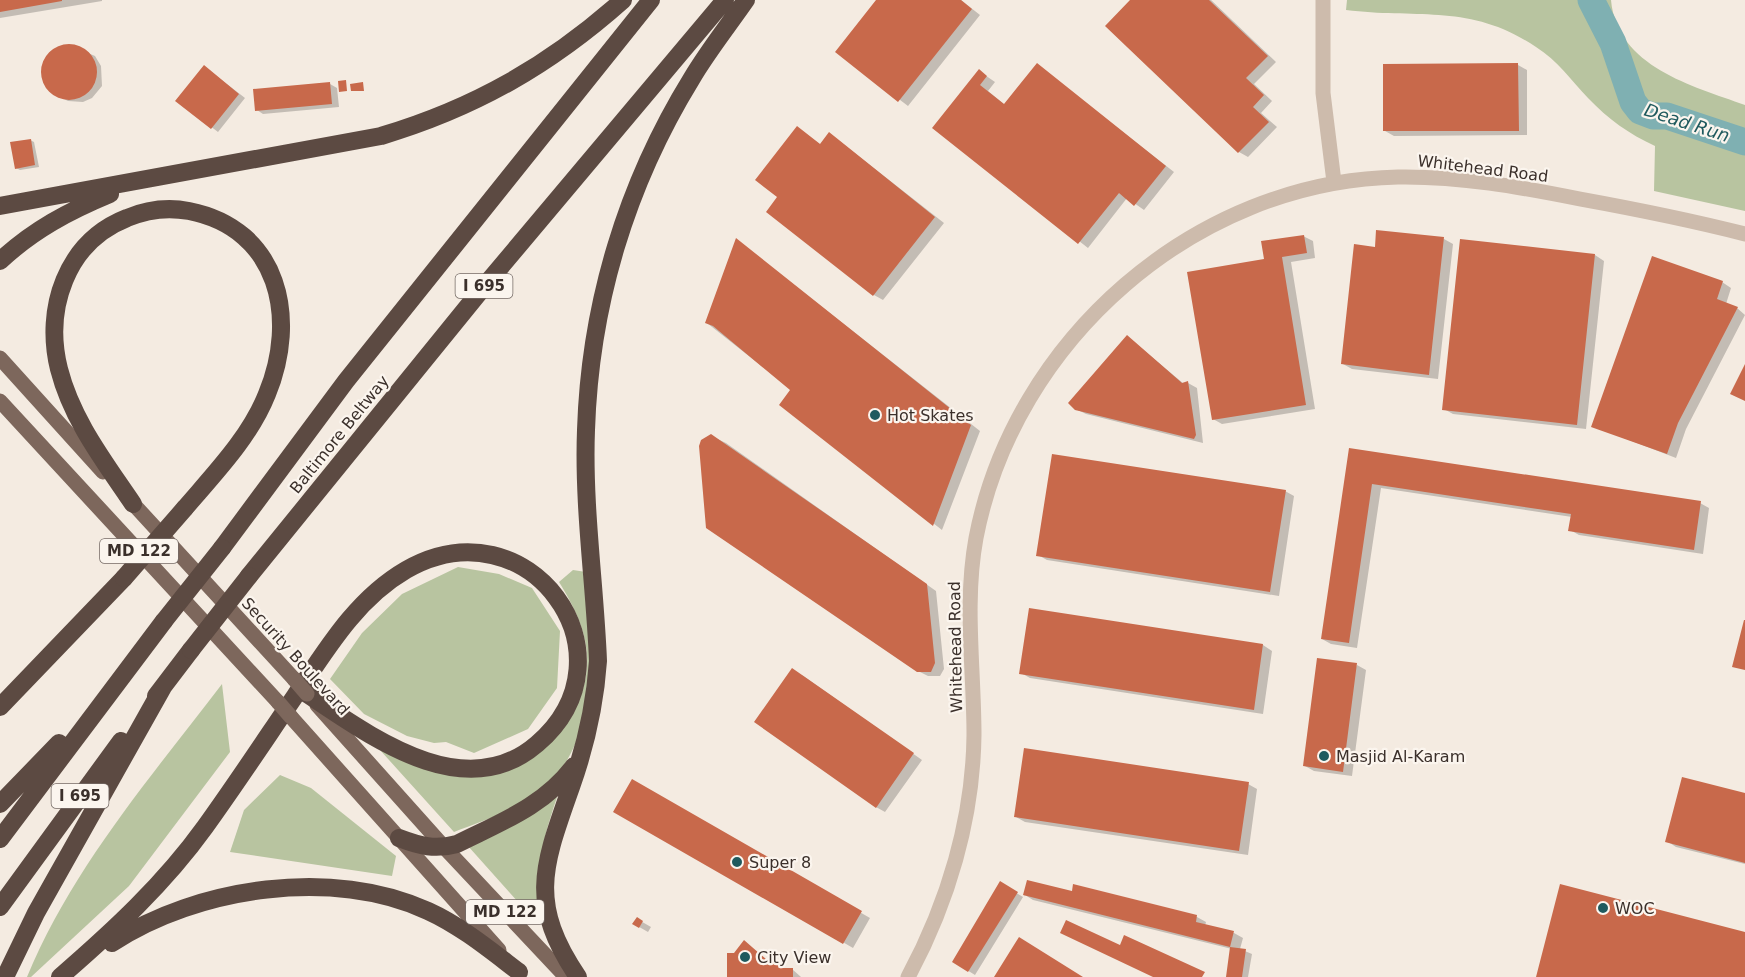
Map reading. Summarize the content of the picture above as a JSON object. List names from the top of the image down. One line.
{"streets":{"highway":["I 695","Baltimore Beltway"],"main road":["MD 122","Security Boulevard"],"street":["Whitehead Road"]},"water":["Dead Run"],"places":["Hot Skates","Masjid Al-Karam","Super 8","WOC","City View"]}
